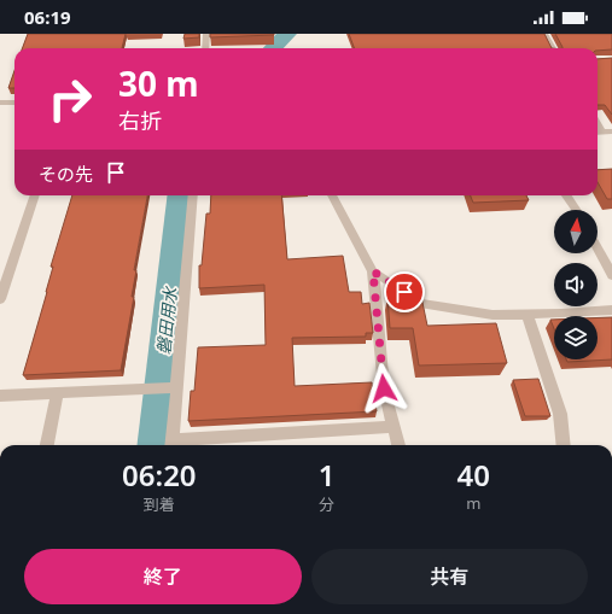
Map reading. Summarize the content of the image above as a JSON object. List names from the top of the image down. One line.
{"water":["磐田用水"],"north":"top","page":{"status":"06:19","turn":["30 m","右折"],"then":"その先","eta":["06:20","到着","1","分","40","m"],"buttons":["終了","共有"]}}
